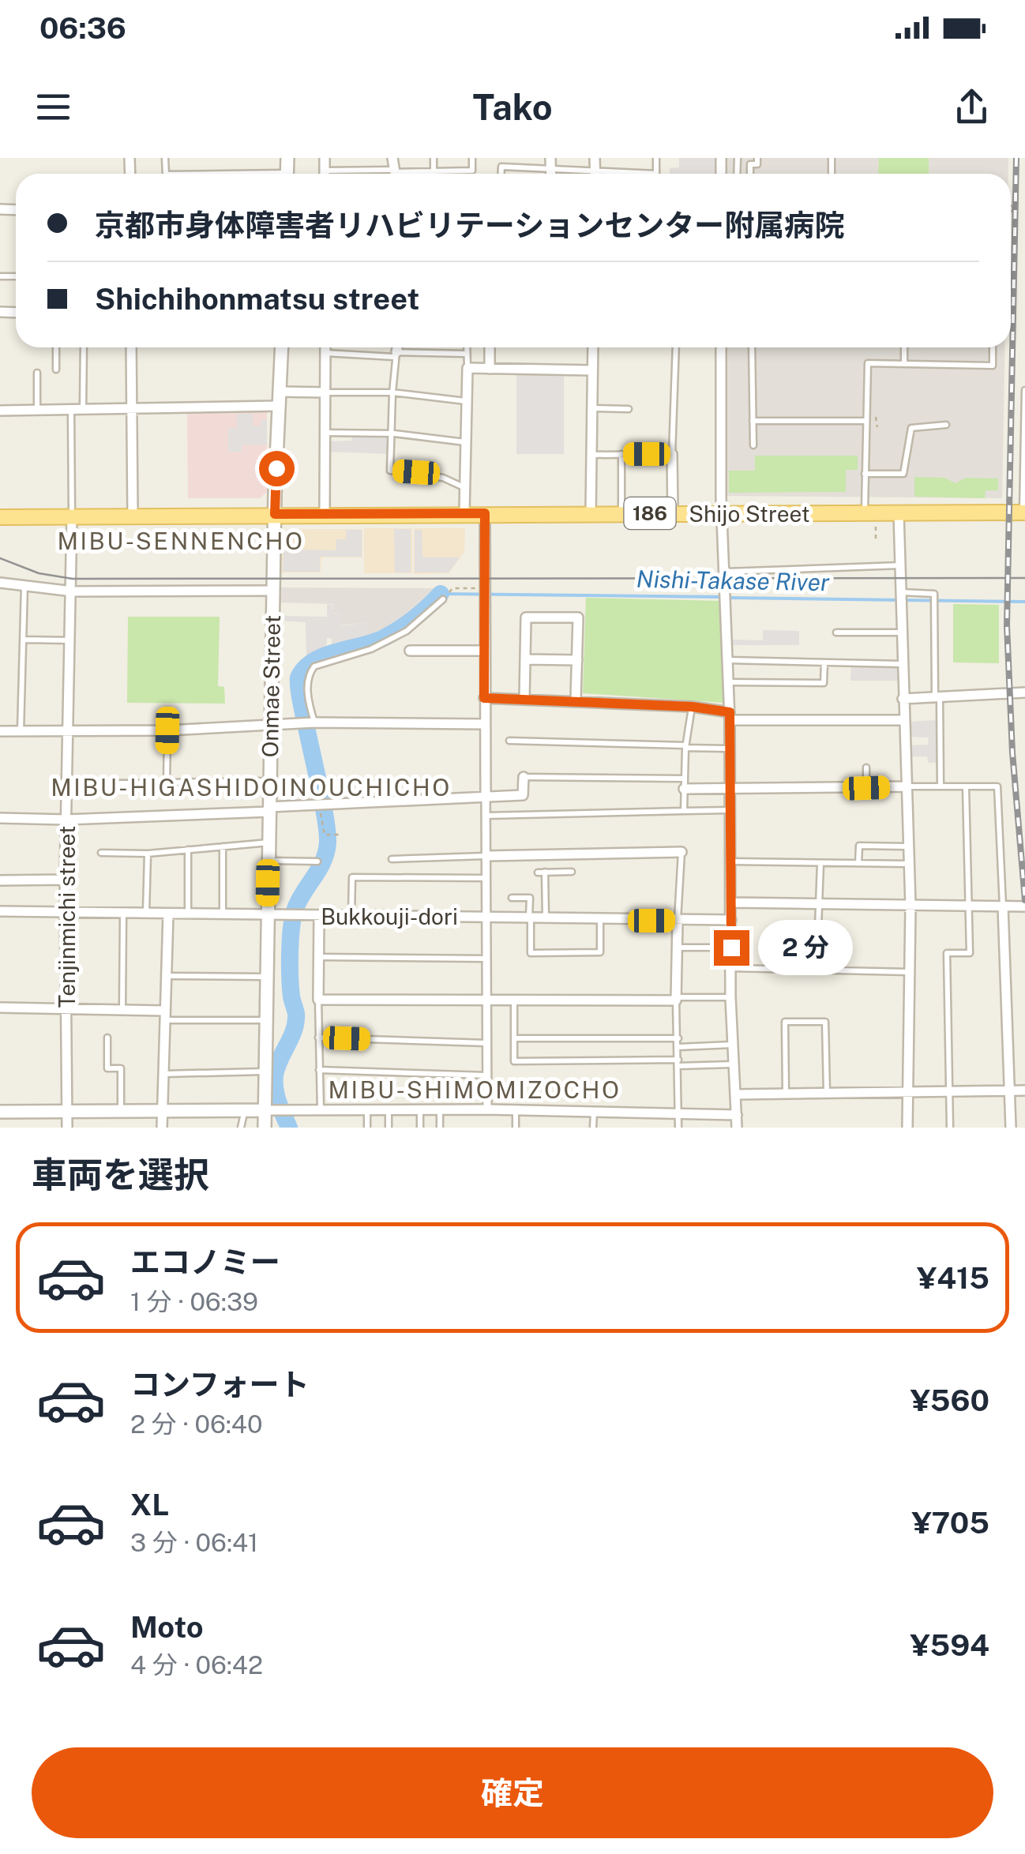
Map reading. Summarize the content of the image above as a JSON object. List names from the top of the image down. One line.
{"streets":{"main road":["186","Shijo Street"],"street":["Onmae Street","Bukkouji-dori","Tenjinmichi street"]},"crossings":[["Shijo Street","Onmae Street"],["Shijo Street","Tenjinmichi street"],["Onmae Street","Bukkouji-dori"],["Bukkouji-dori","Tenjinmichi street"]],"districts":["MIBU-SENNENCHO","MIBU-HIGASHIDOINOUCHICHO","MIBU-SHIMOMIZOCHO"],"water":["Nishi-Takase River"],"page":{"status":"06:36","header":"Tako","banner":["京都市身体障害者リハビリテーションセンター附属病院","Shichihonmatsu street"],"bubble":"2 分","heading":"車両を選択","list":[{"name":"エコノミー","note":"1 分 · 06:39","value":"¥415"},{"name":"コンフォート","note":"2 分 · 06:40","value":"¥560"},{"name":"XL","note":"3 分 · 06:41","value":"¥705"},{"name":"Moto","note":"4 分 · 06:42","value":"¥594"}],"buttons":"確定"}}
